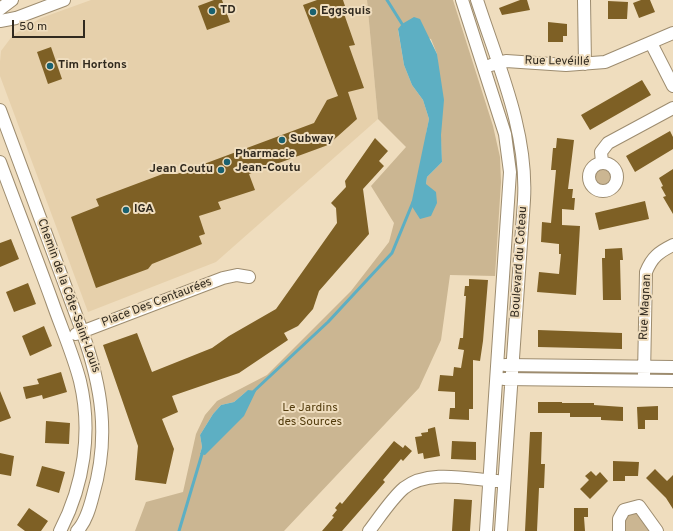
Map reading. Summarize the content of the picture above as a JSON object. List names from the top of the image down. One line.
{"streets":{"street":["Rue Levéillé","Boulevard du Coteau","Chemin de la Côte-Saint-Louis","Place Des Centaurées","Rue Magnan"]},"crossings":[["Rue Levéillé","Boulevard du Coteau"],["Chemin de la Côte-Saint-Louis","Place Des Centaurées"]],"parks":["Le Jardins des Sources"],"places":["TD","Eggsquis","Tim Hortons","Subway","Pharmacie Jean-Coutu","Jean Coutu","IGA"],"scale_bar":"50 m"}
